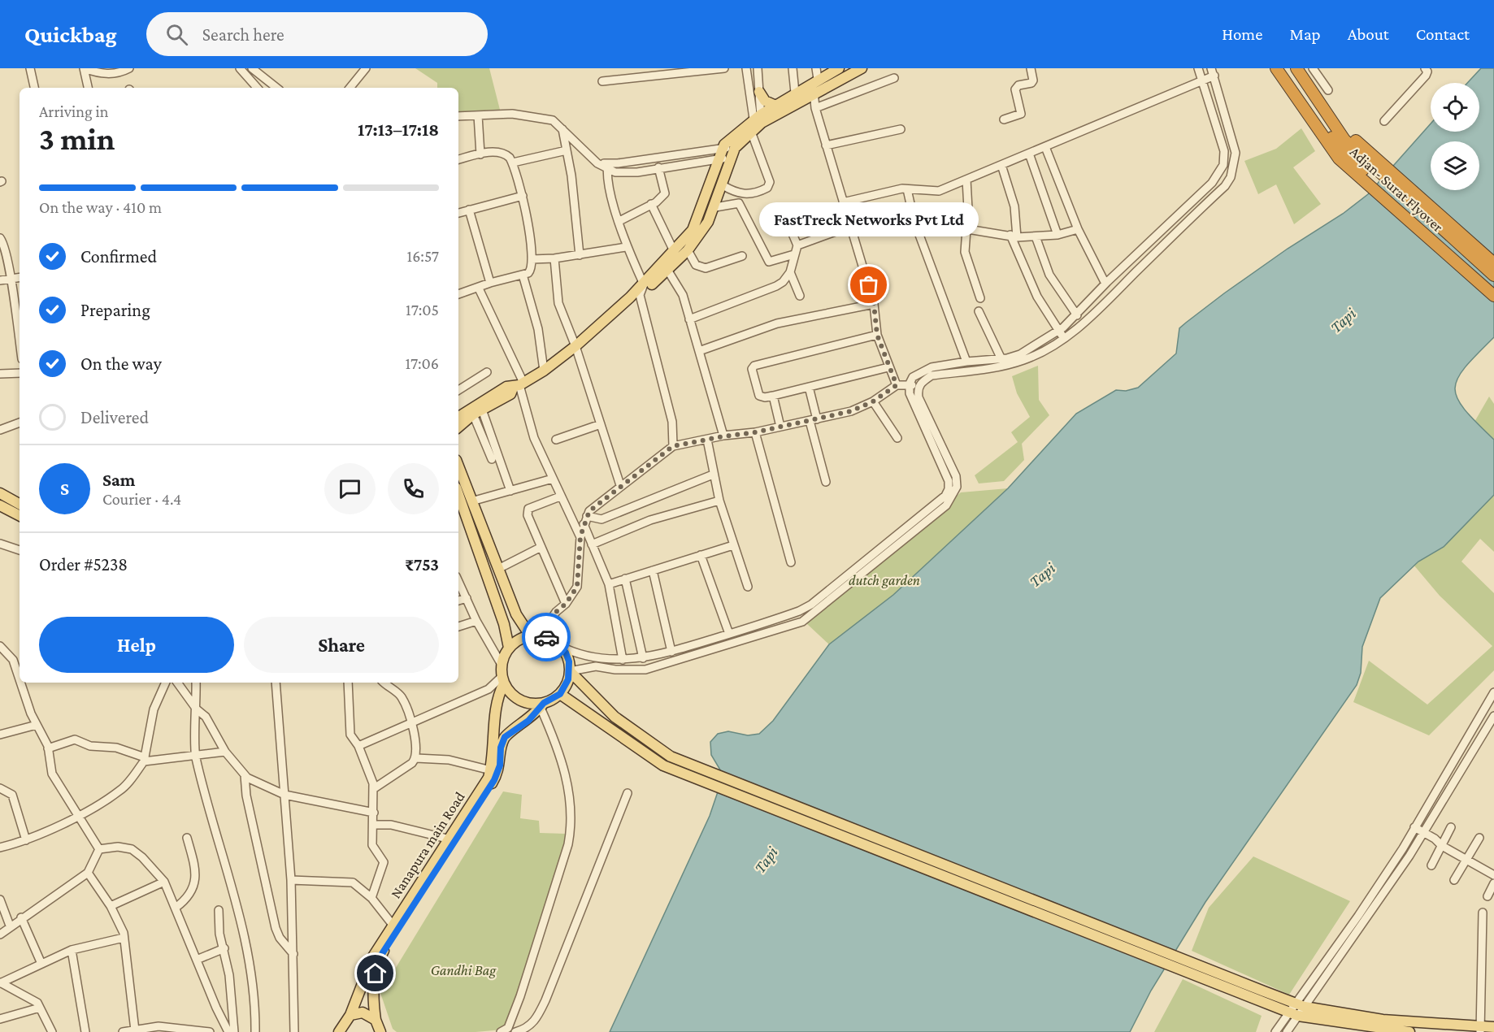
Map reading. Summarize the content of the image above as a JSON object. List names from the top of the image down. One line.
{"streets":{"highway":["Adjan- Surat Flyover"],"main road":["Nanapura main Road"]},"water":["Tapi"],"parks":["dutch garden","Gandhi Bag"],"places":["FastTreck Networks Pvt Ltd"],"page":{"header":"Quickbag","search":"Search here","nav":["Home","Map","About","Contact"],"heading":["3 min","Arriving in","17:13–17:18"],"panel":["Sam","Courier · 4.4","Order #5238","₹753"],"bar":"On the way · 410 m","bubble":"FastTreck Networks Pvt Ltd","list":[["Confirmed","16:57"],["Preparing","17:05"],["On the way","17:06"],"Delivered"],"round":"S","buttons":["Help","Share"]}}
